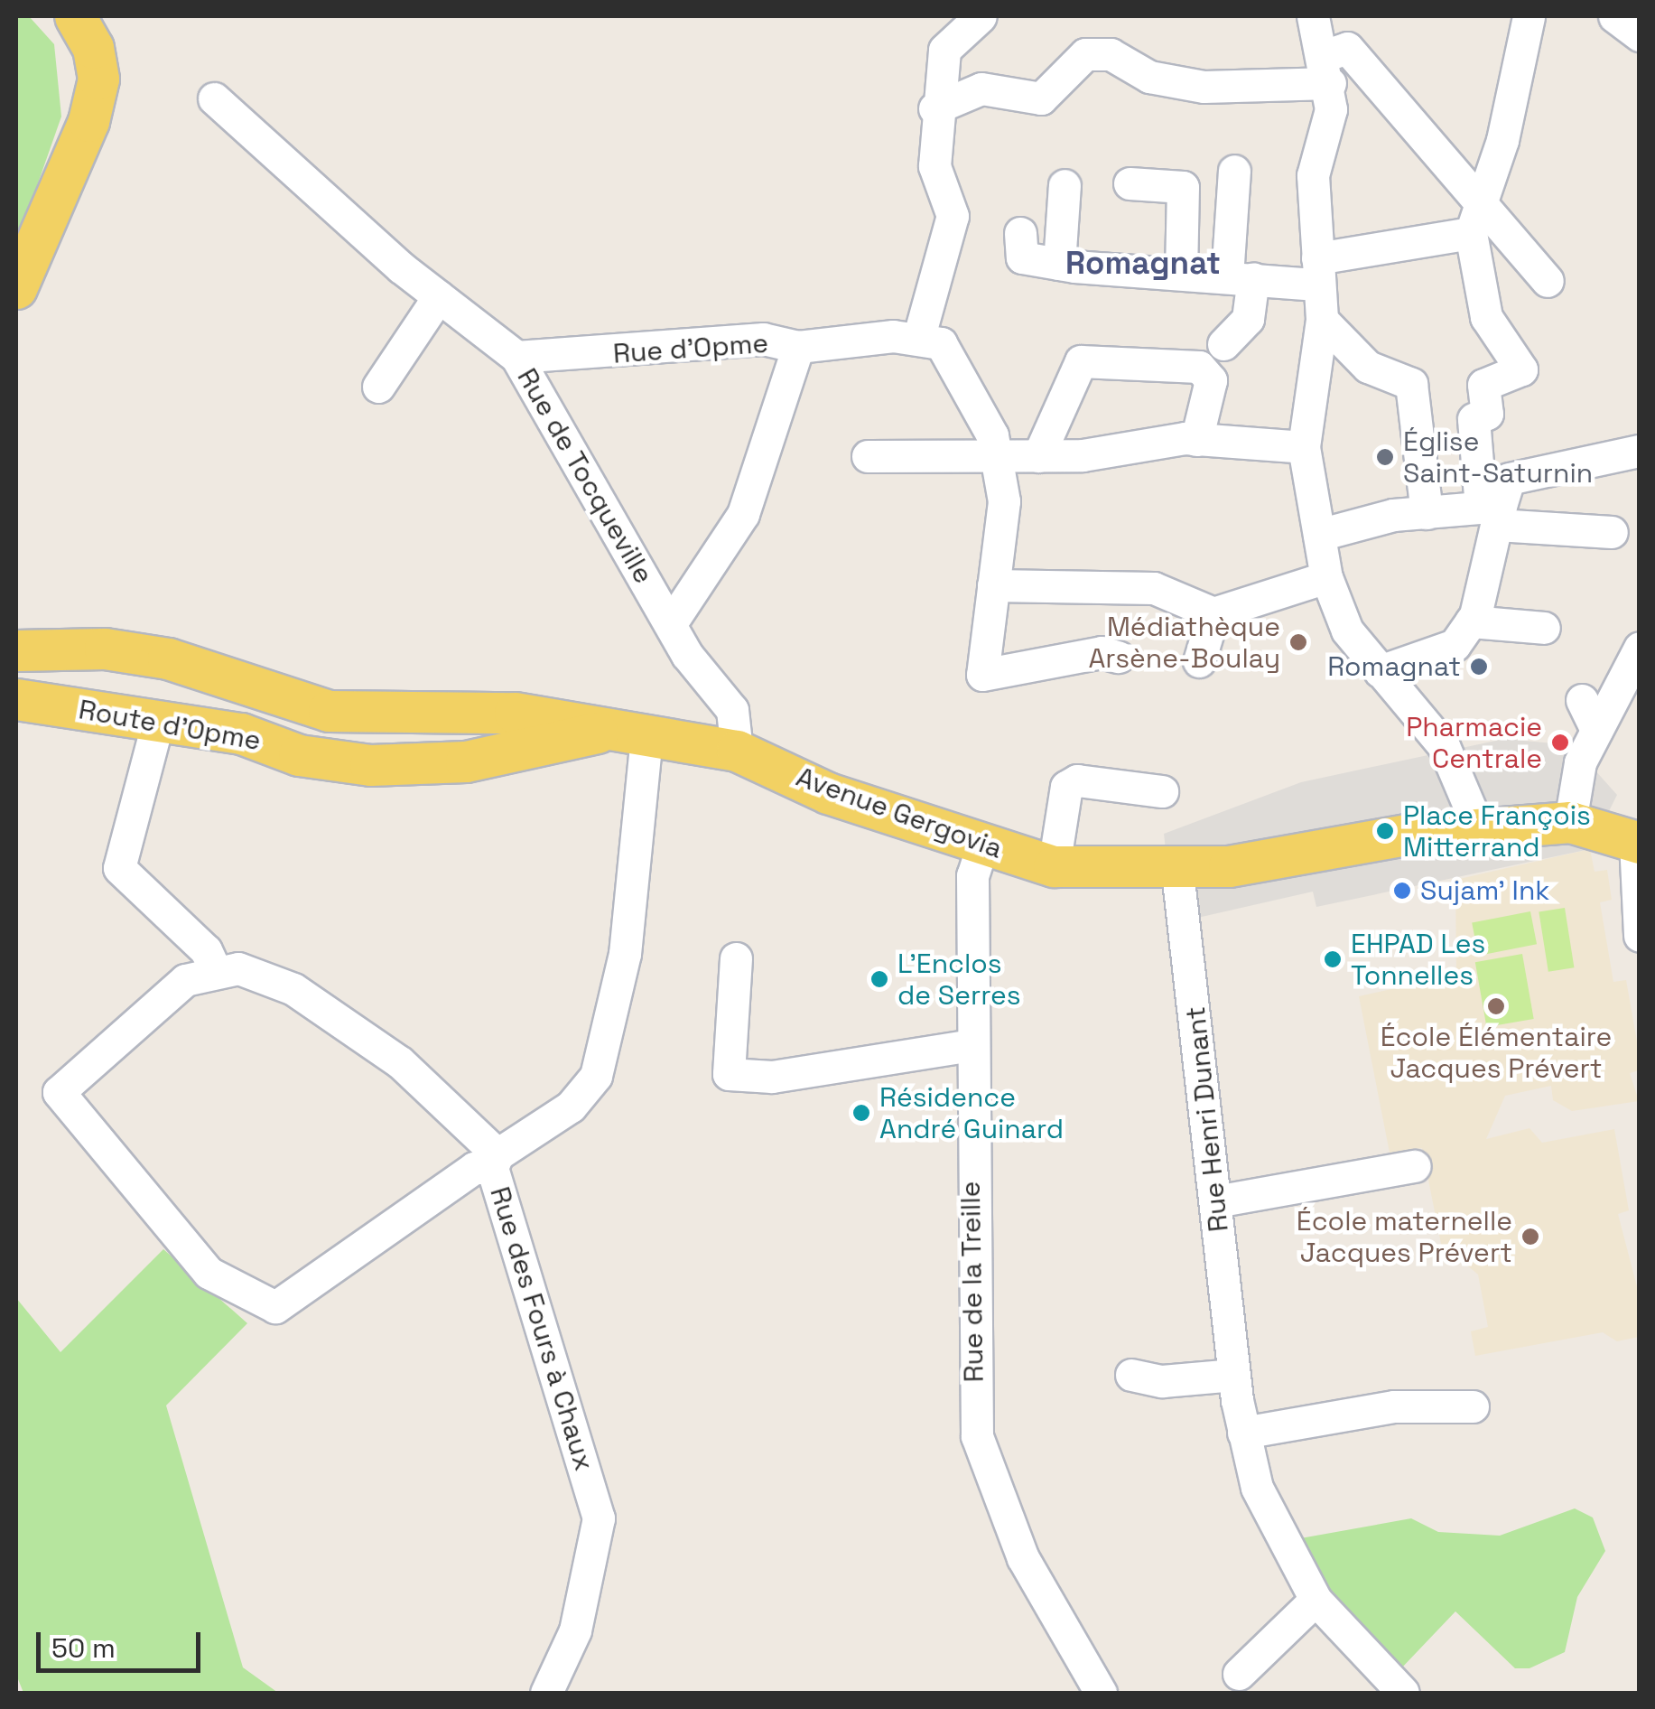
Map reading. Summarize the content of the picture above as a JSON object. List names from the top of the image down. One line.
{"streets":{"main road":["Route d'Opme","Avenue Gergovia"],"street":["Rue d'Opme","Rue de Tocqueville","Rue Henri Dunant","Rue de la Treille","Rue des Fours à Chaux"]},"crossings":[["Rue d'Opme","Rue de Tocqueville"],["Rue de Tocqueville","Avenue Gergovia"],["Route d'Opme","Avenue Gergovia"],["Avenue Gergovia","Rue Henri Dunant"],["Avenue Gergovia","Rue de la Treille"],["Avenue Gergovia","Rue des Fours à Chaux"]],"districts":["Romagnat"],"places":["Église Saint-Saturnin","Médiathèque Arsène-Boulay","Romagnat","Pharmacie Centrale","Place François Mitterrand","Sujam' Ink","EHPAD Les Tonnelles","L'Enclos de Serres","École Élémentaire Jacques Prévert","Résidence André Guinard","École maternelle Jacques Prévert"],"scale_bar":"50 m"}
